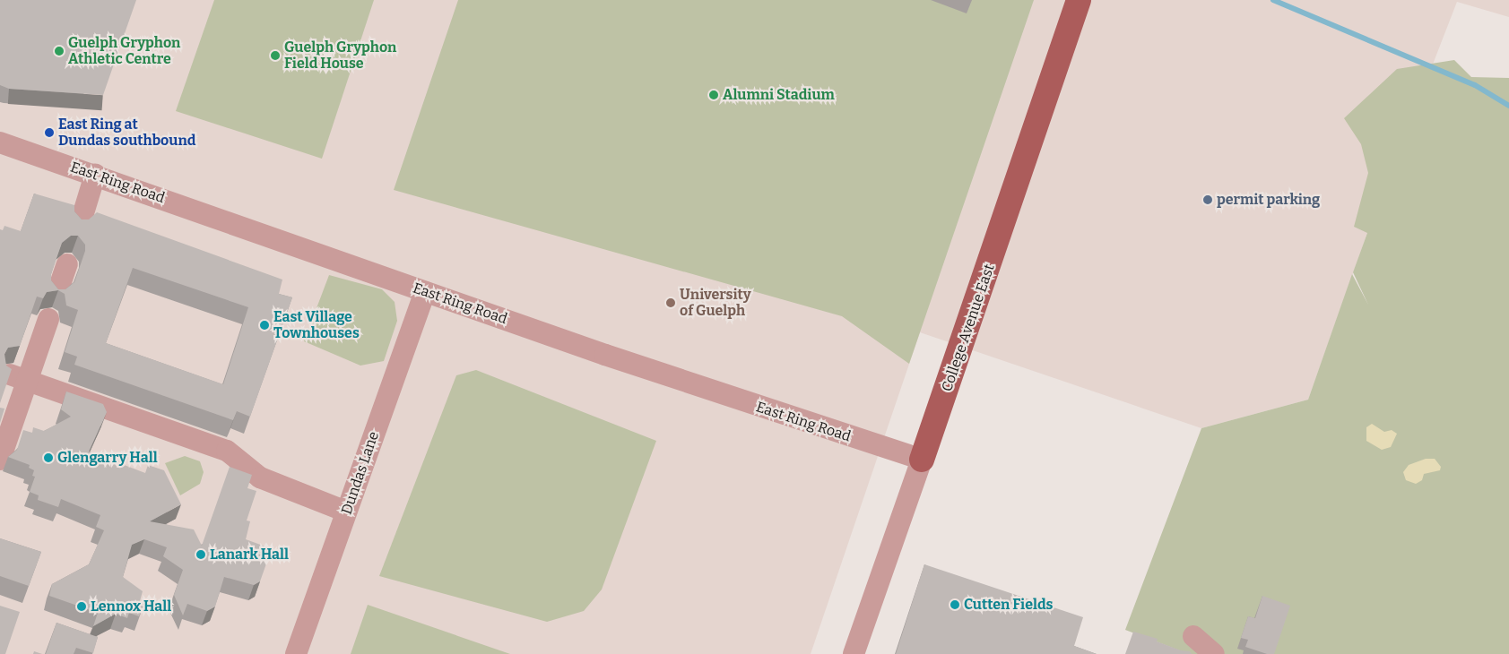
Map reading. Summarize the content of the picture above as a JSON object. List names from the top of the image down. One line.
{"streets":{"main road":["College Avenue East"],"street":["East Ring Road","Dundas Lane"]},"crossings":[["East Ring Road","College Avenue East"],["East Ring Road","Dundas Lane"]],"places":["Guelph Gryphon Athletic Centre","Guelph Gryphon Field House","Alumni Stadium","East Ring at Dundas southbound","permit parking","University of Guelph","East Village Townhouses","Glengarry Hall","Lanark Hall","Cutten Fields","Lennox Hall"]}
